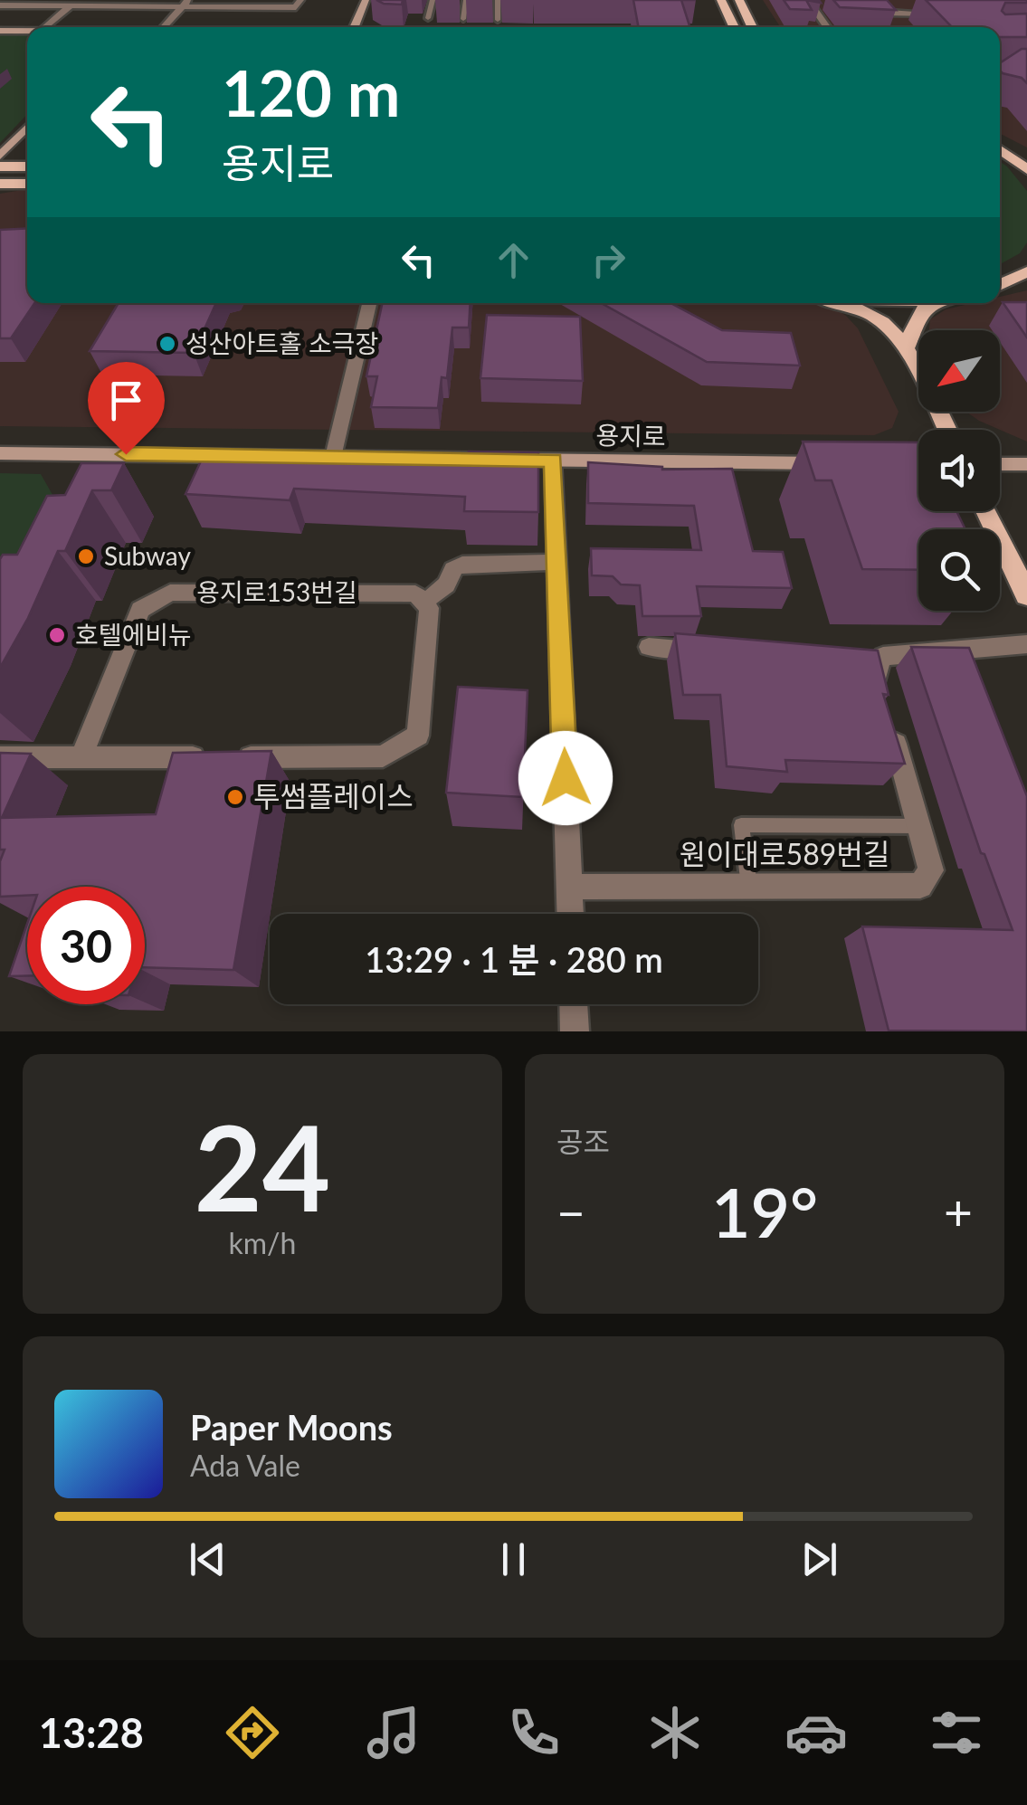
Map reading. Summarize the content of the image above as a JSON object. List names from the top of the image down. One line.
{"streets":{"main road":["용지로"],"street":["용지로153번길","원이대로589번길"]},"places":["성산아트홀 소극장","Subway","호텔에비뉴","투썸플레이스"],"north":"bottom left","page":{"turn":["120 m","용지로"],"limit":"30","trip":"13:29 · 1 분 · 280 m","tile":[["24","km/h"],"공조"],"heat":["−","19°","+"],"song":["Paper Moons","Ada Vale"],"tabs":"13:28"}}
